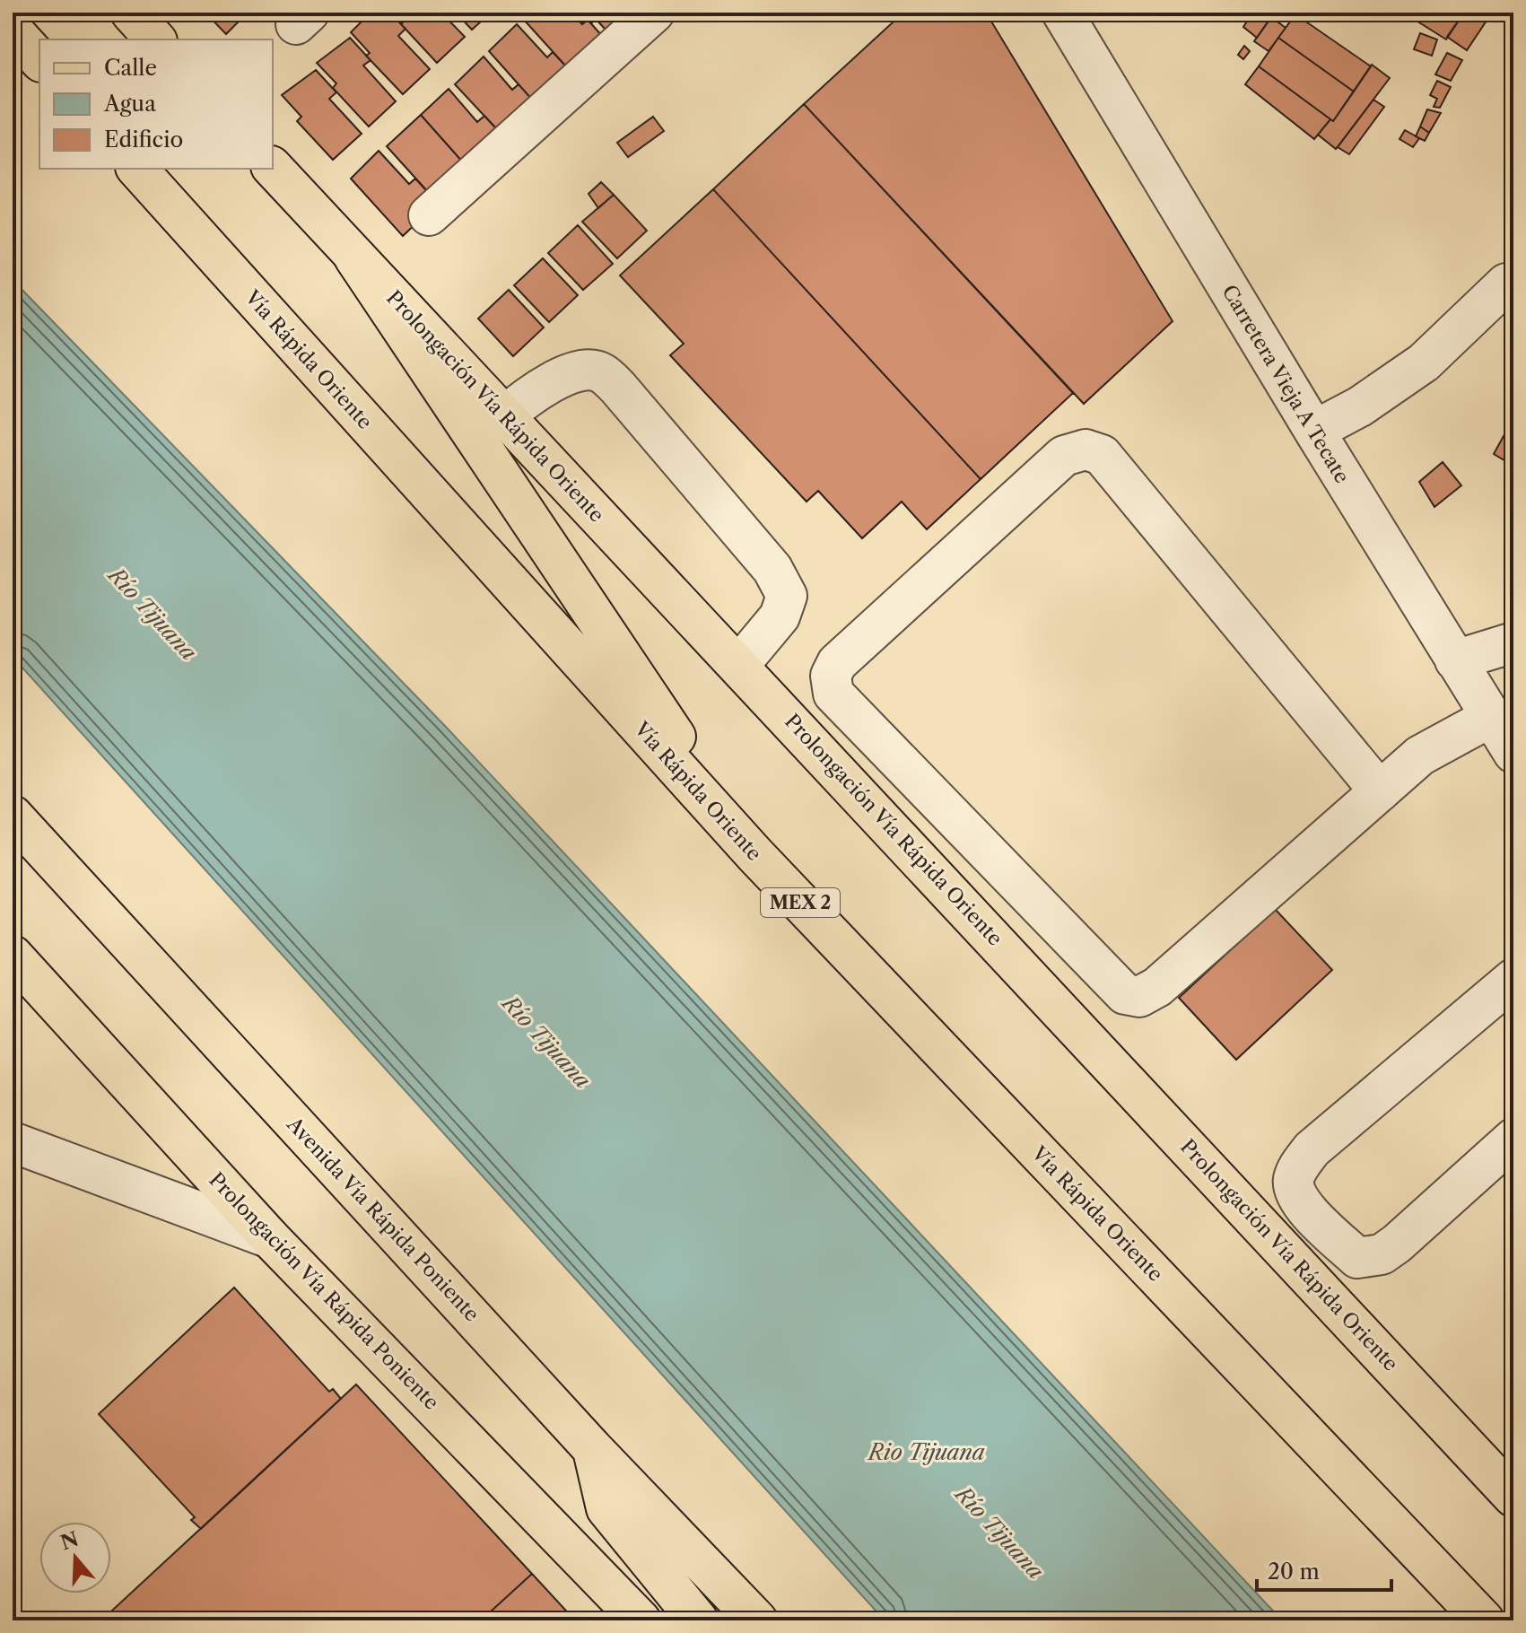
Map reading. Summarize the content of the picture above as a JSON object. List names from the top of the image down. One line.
{"streets":{"main road":["Vía Rápida Oriente","Prolongación Vía Rápida Oriente","MEX 2","Avenida Vía Rápida Poniente","Prolongación Vía Rápida Poniente"],"street":["Carretera Vieja A Tecate"]},"water":["Río Tijuana","Rio Tijuana"],"legend":["Calle","Agua","Edificio"],"scale_bar":"20 m","north":"top"}
